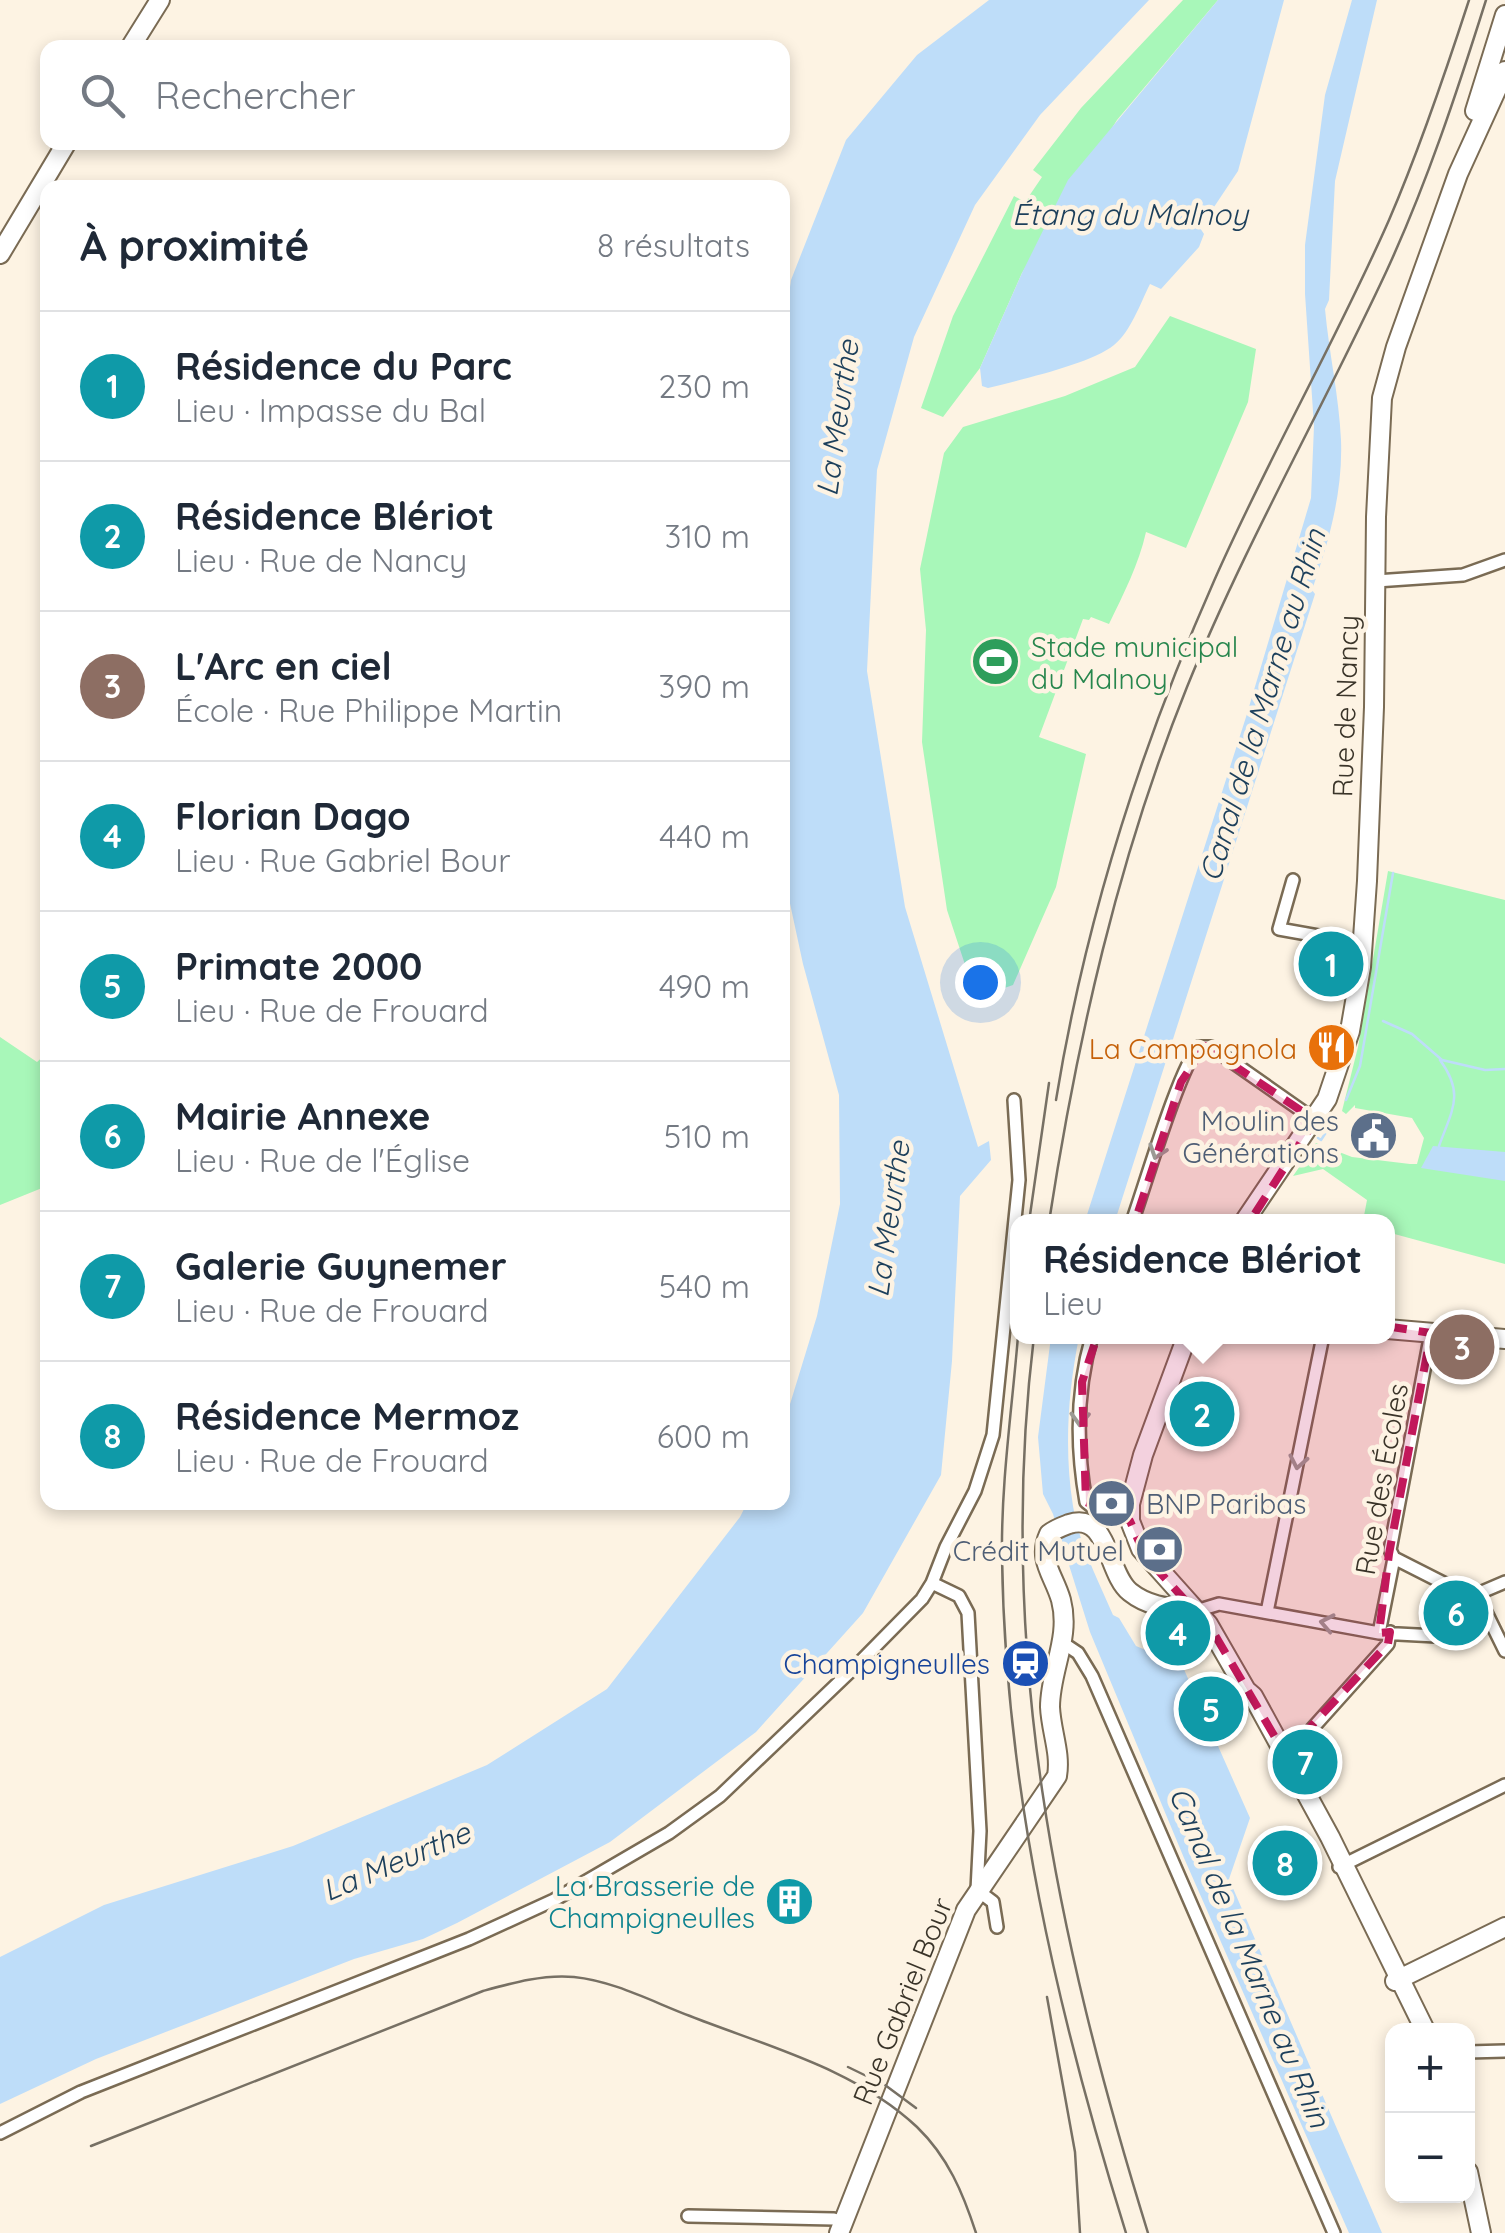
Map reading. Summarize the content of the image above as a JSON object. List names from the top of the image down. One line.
{"streets":{"main road":["Rue de Nancy","Rue Gabriel Bour"],"street":["Rue des Écoles"]},"water":["Étang du Malnoy","La Meurthe","Canal de la Marne au Rhin"],"places":{"sports":["Stade municipal du Malnoy"],"restaurant":["La Campagnola"],"public building":["Moulin des Générations"],"bank":["BNP Paribas","Crédit Mutuel"],"station":["Champigneulles"],"building":["La Brasserie de Champigneulles"]},"page":{"search":"Rechercher","heading":["À proximité","8 résultats"],"list":[{"mark":"1","name":"Résidence du Parc","note":"Lieu · Impasse du Bal","value":"230 m"},{"mark":"2","name":"Résidence Blériot","note":"Lieu · Rue de Nancy","value":"310 m"},{"mark":"3","name":"L'Arc en ciel","note":"École · Rue Philippe Martin","value":"390 m"},{"mark":"4","name":"Florian Dago","note":"Lieu · Rue Gabriel Bour","value":"440 m"},{"mark":"5","name":"Primate 2000","note":"Lieu · Rue de Frouard","value":"490 m"},{"mark":"6","name":"Mairie Annexe","note":"Lieu · Rue de l'Église","value":"510 m"},{"mark":"7","name":"Galerie Guynemer","note":"Lieu · Rue de Frouard","value":"540 m"},{"mark":"8","name":"Résidence Mermoz","note":"Lieu · Rue de Frouard","value":"600 m"}],"pins":["1","3","2","6","4","5","7","8"],"popup":["Résidence Blériot","Lieu"],"map_buttons":["+","−"]}}
